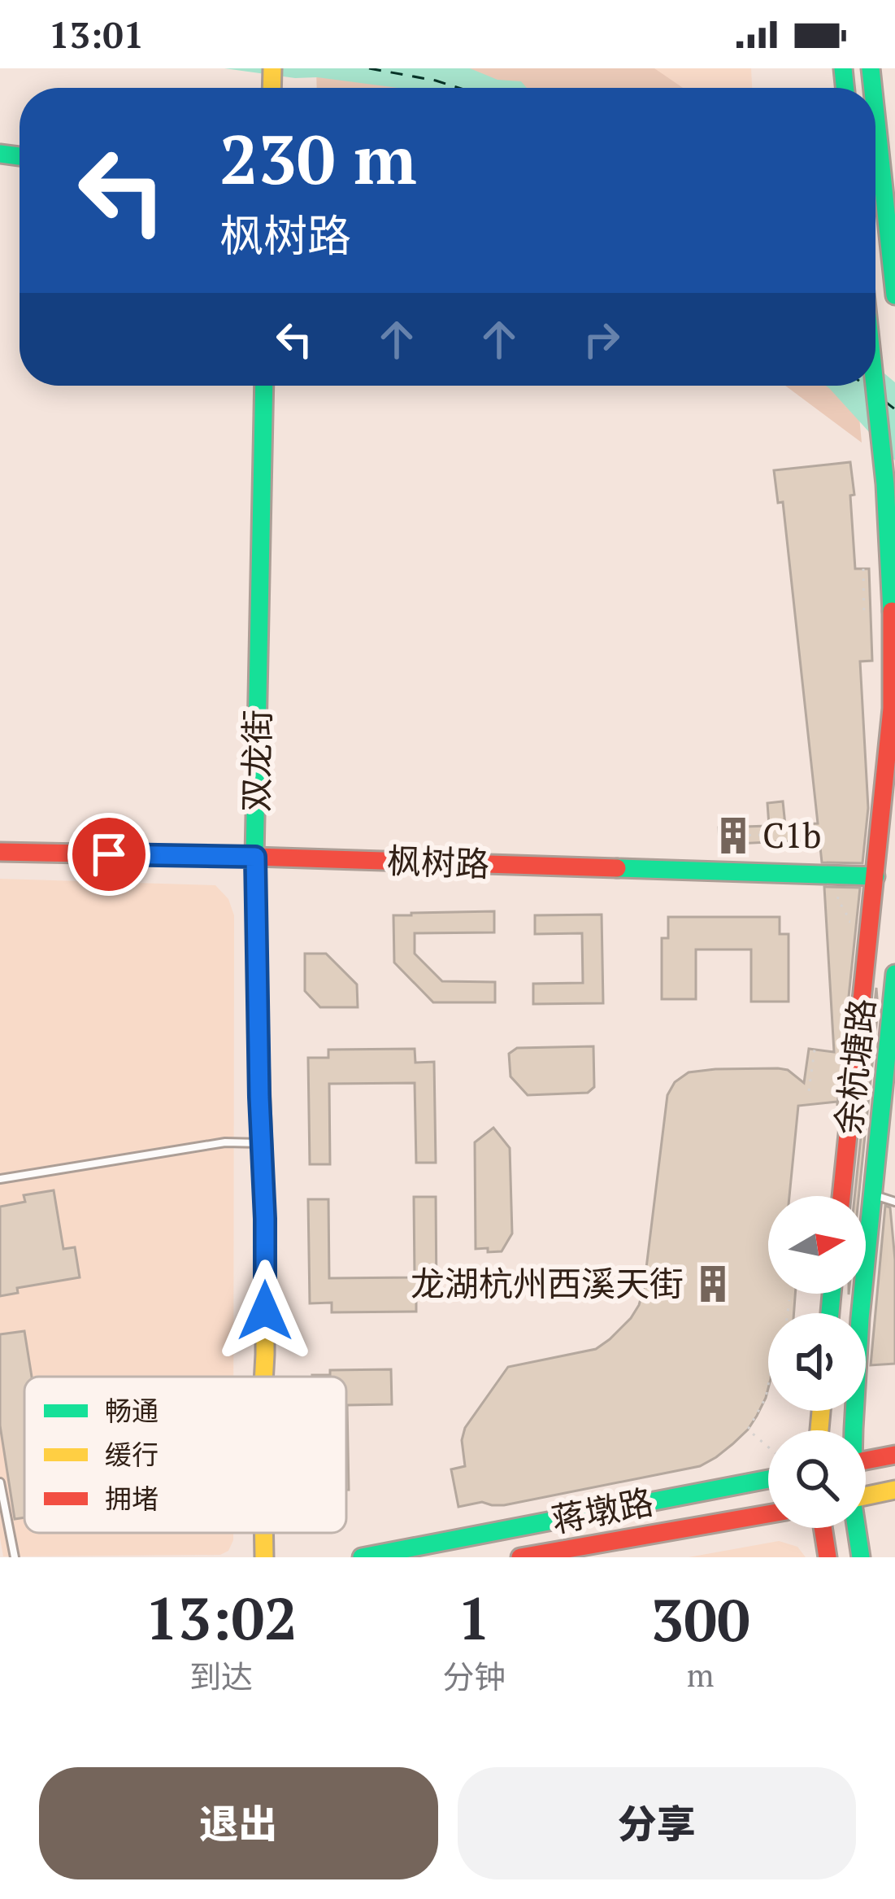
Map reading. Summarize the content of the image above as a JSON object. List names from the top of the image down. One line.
{"streets":{"main road":["双龙街","枫树路","余杭塘路","蒋墩路"]},"crossings":[["双龙街","枫树路"],["枫树路","余杭塘路"]],"places":{"building":["C1b","龙湖杭州西溪天街"]},"legend":["畅通","缓行","拥堵"],"north":"right","page":{"status":"13:01","turn":["230 m","枫树路"],"eta":["13:02","到达","1","分钟","300","m"],"buttons":["退出","分享"]}}
